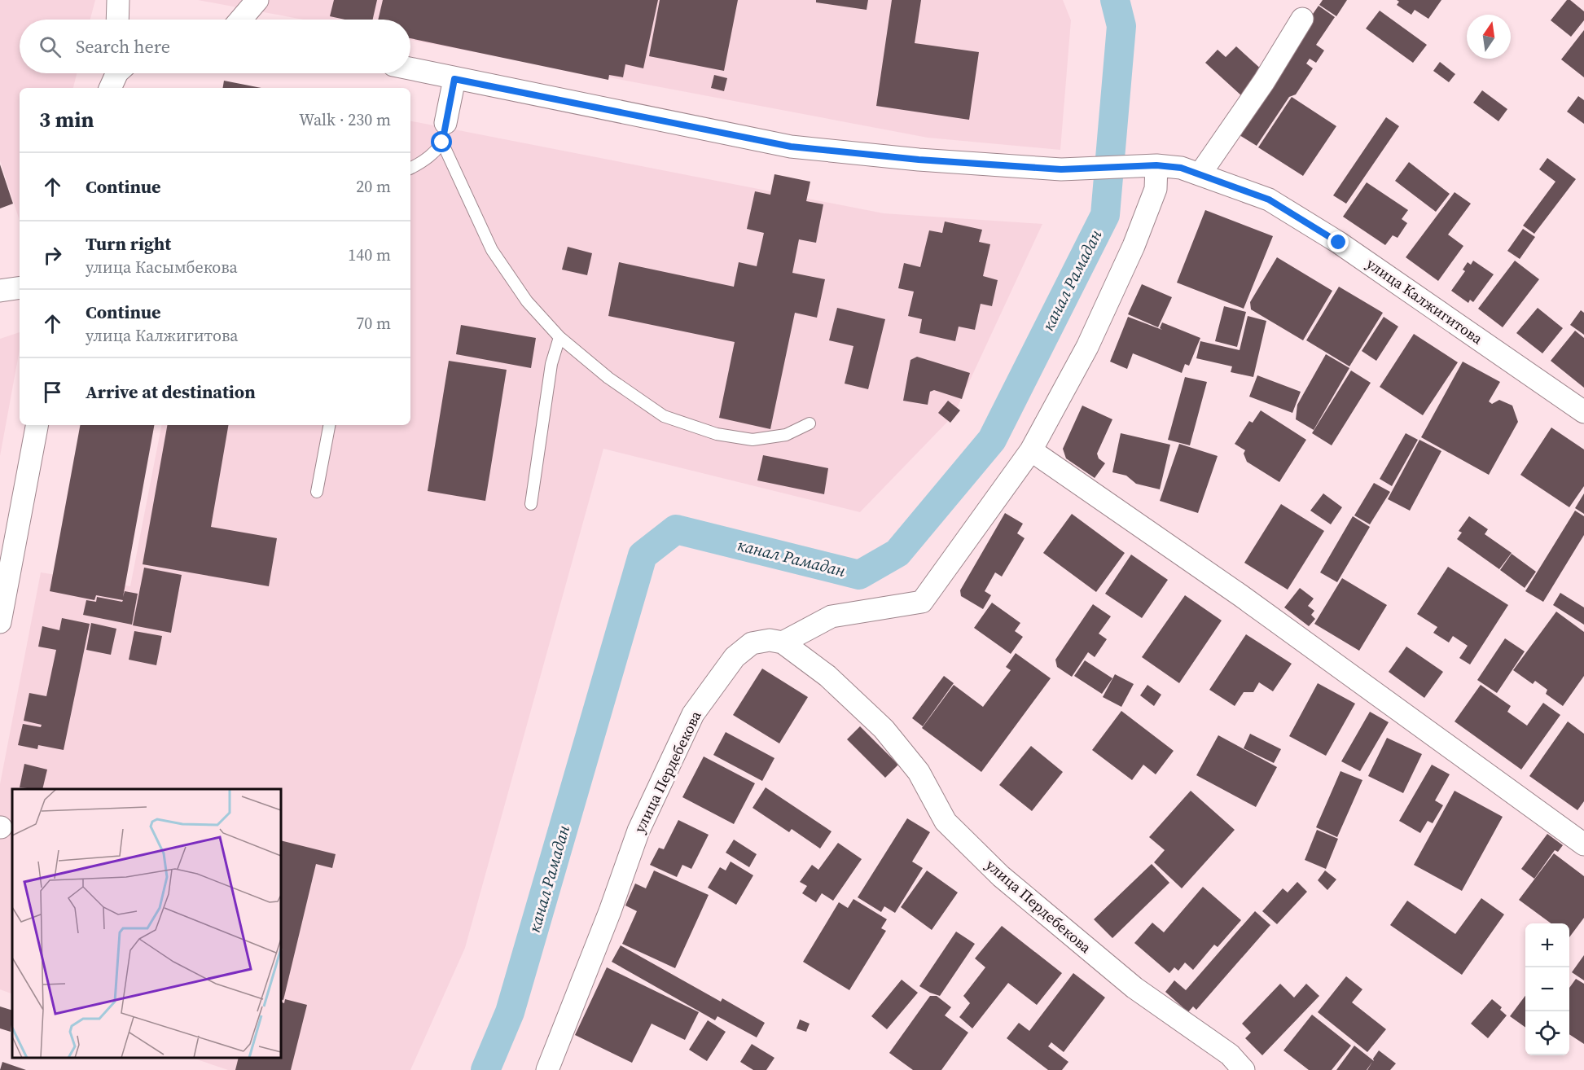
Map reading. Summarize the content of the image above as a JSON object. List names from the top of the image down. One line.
{"streets":{"street":["улица Калжигитова","улица Пердебекова"]},"water":["канал Рамадан"],"north":"top","page":{"search":"Search here","heading":["3 min","Walk · 230 m"],"list":[["Continue","20 m"],["Turn right","улица Касымбекова","140 m"],["Continue","улица Калжигитова","70 m"],"Arrive at destination"],"map_buttons":["+","−"]}}
